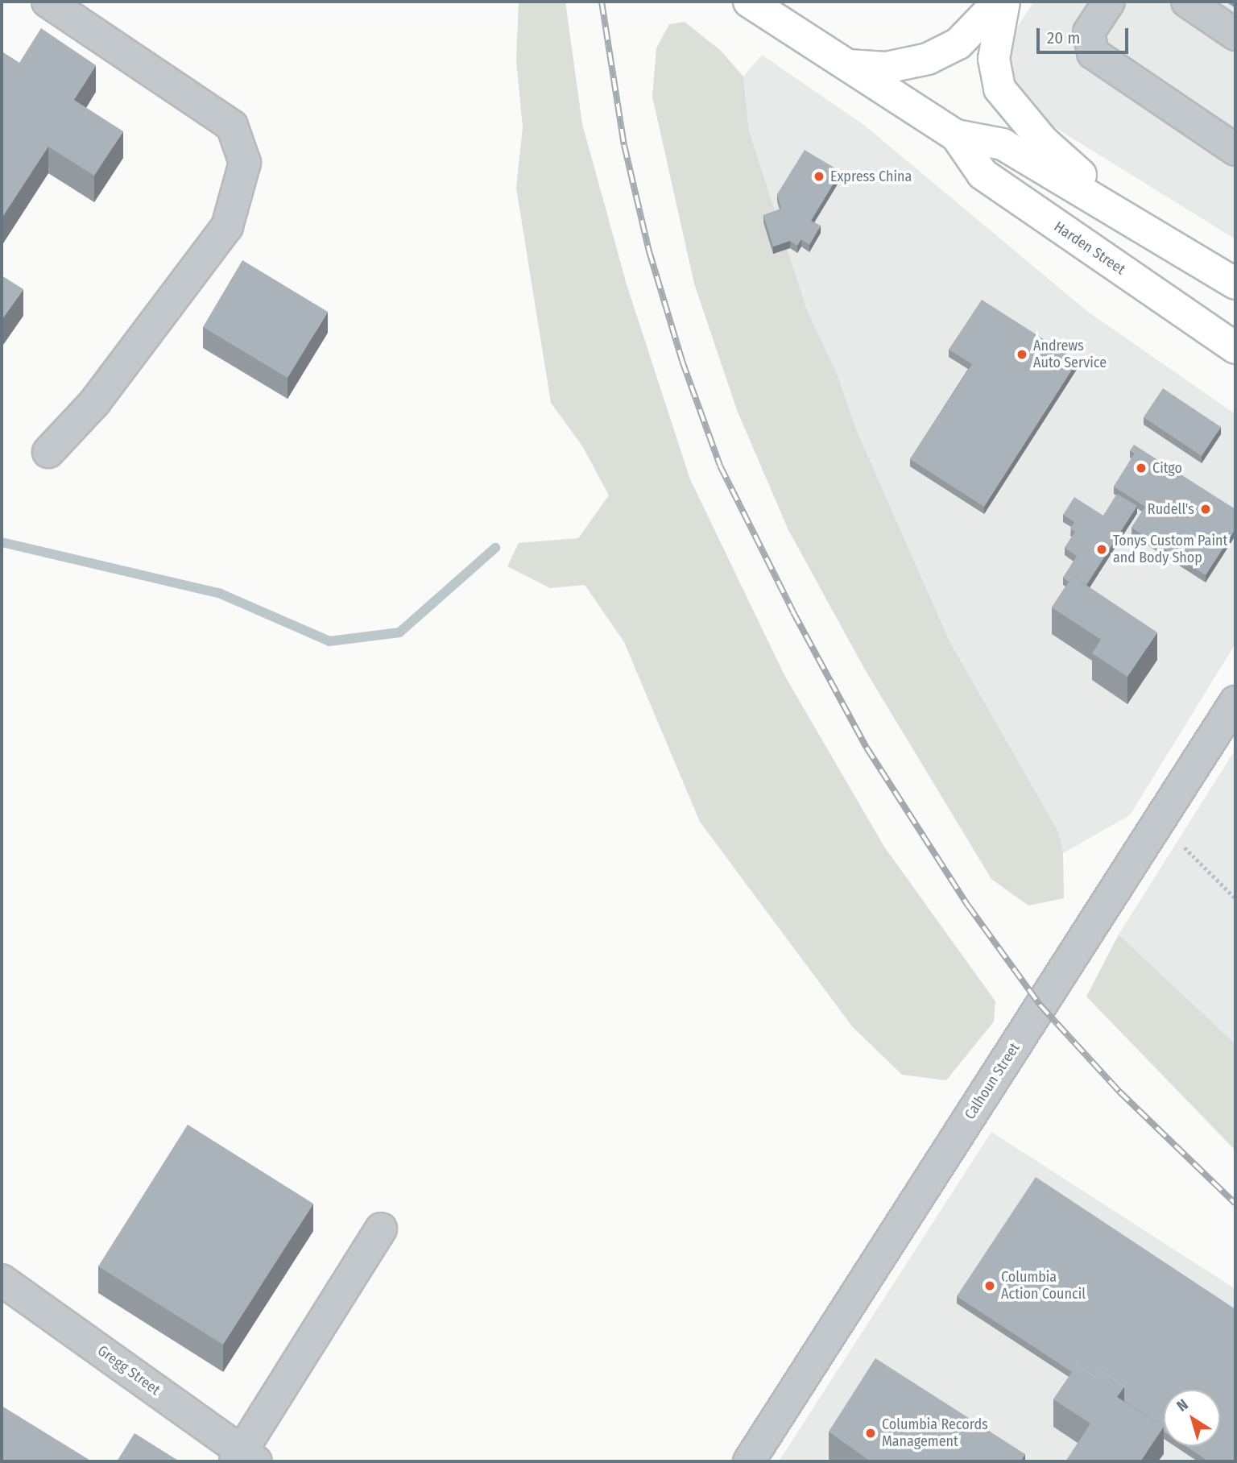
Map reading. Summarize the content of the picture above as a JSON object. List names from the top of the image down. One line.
{"streets":{"main road":["Harden Street"],"street":["Calhoun Street","Gregg Street"]},"places":["Express China","Andrews Auto Service","Citgo","Rudell's","Tonys Custom Paint and Body Shop","Columbia Action Council","Columbia Records Management"],"scale_bar":"20 m","north":"top left"}
